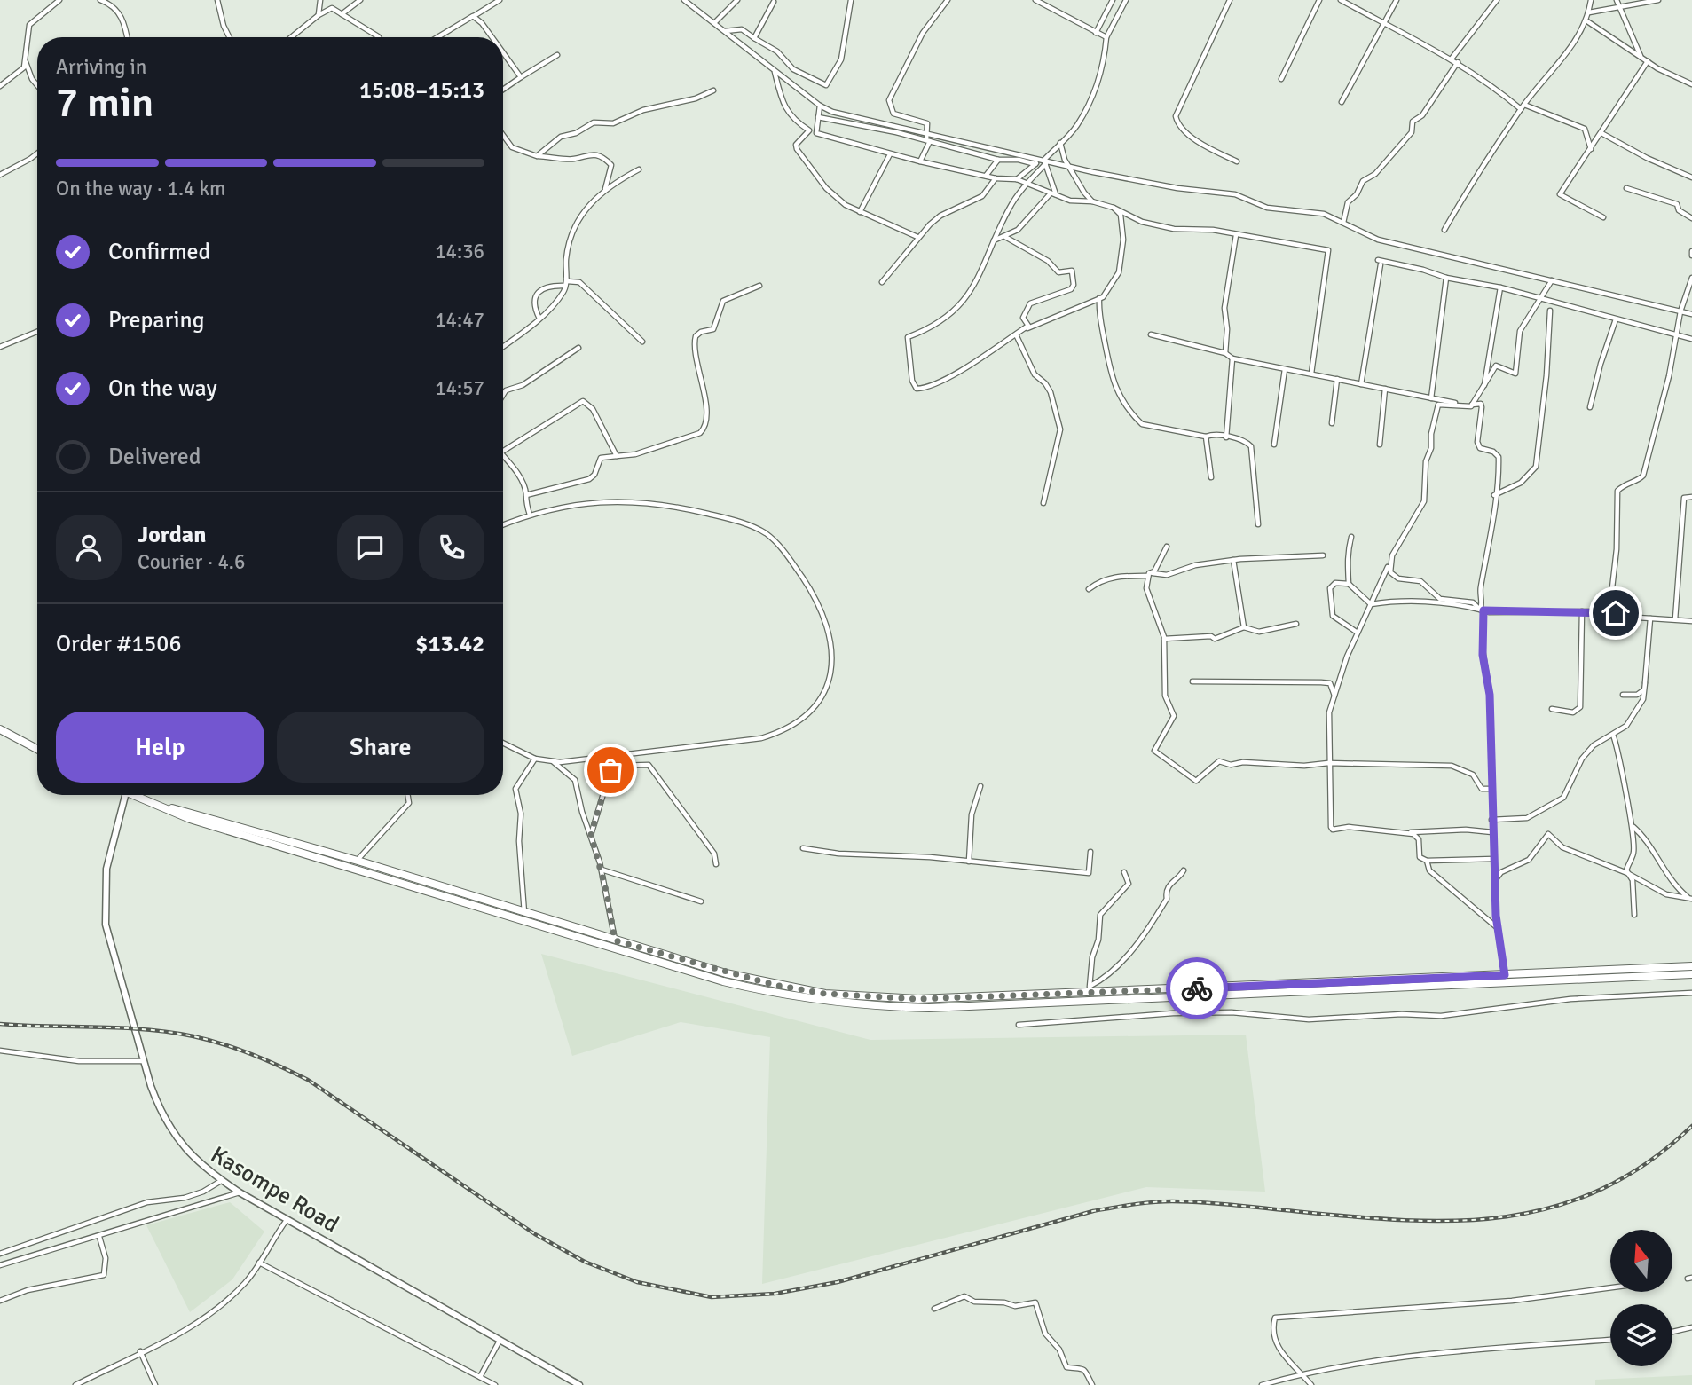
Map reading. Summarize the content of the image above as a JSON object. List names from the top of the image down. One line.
{"streets":{"street":["Kasompe Road"]},"north":"top","page":{"heading":["7 min","Arriving in","15:08–15:13"],"panel":["Jordan","Courier · 4.6","Order #1506","$13.42"],"bar":"On the way · 1.4 km","list":[["Confirmed","14:36"],["Preparing","14:47"],["On the way","14:57"],"Delivered"],"buttons":["Help","Share"]}}
